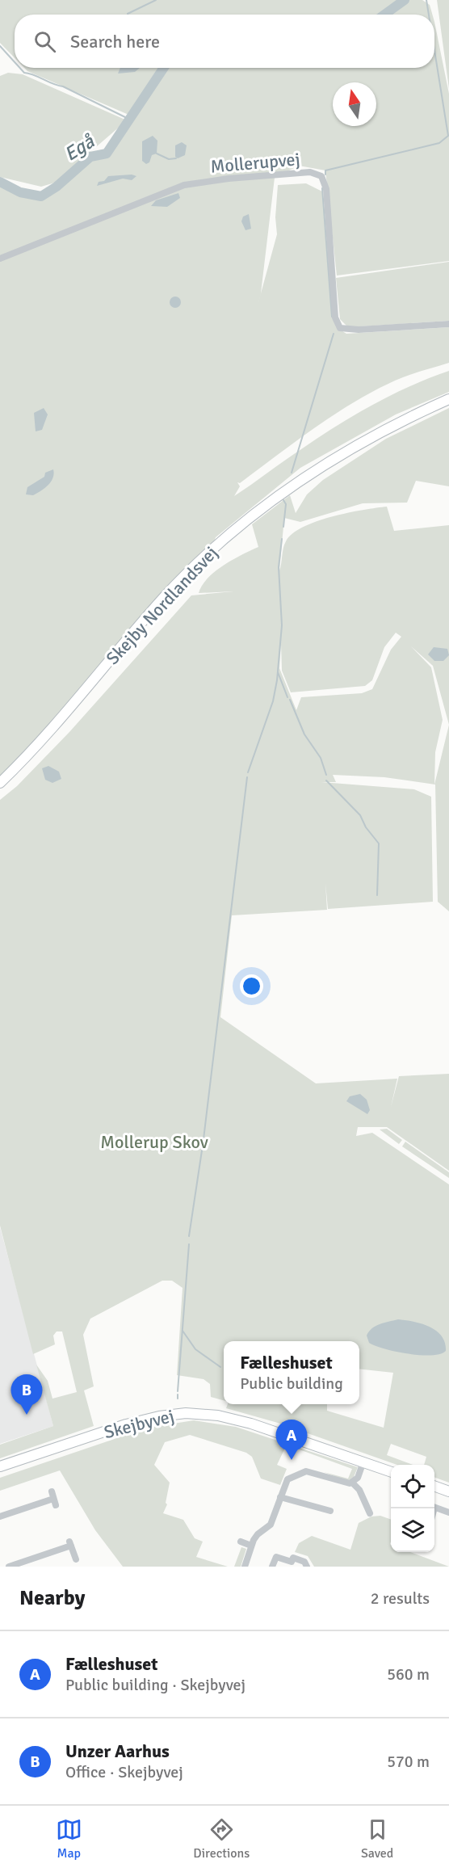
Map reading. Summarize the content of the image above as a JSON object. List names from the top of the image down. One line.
{"streets":{"street":["Mollerupvej","Skejby Nordlandsvej","Skejbyvej"]},"water":["Egå"],"parks":["Mollerup Skov"],"north":"top","page":{"search":"Search here","popup":["Fælleshuset","Public building"],"pins":["B","A"],"heading":["Nearby","2 results"],"list":[{"mark":"A","name":"Fælleshuset","note":"Public building · Skejbyvej","value":"560 m"},{"mark":"B","name":"Unzer Aarhus","note":"Office · Skejbyvej","value":"570 m"}],"nav":["Map","Directions","Saved"]}}
